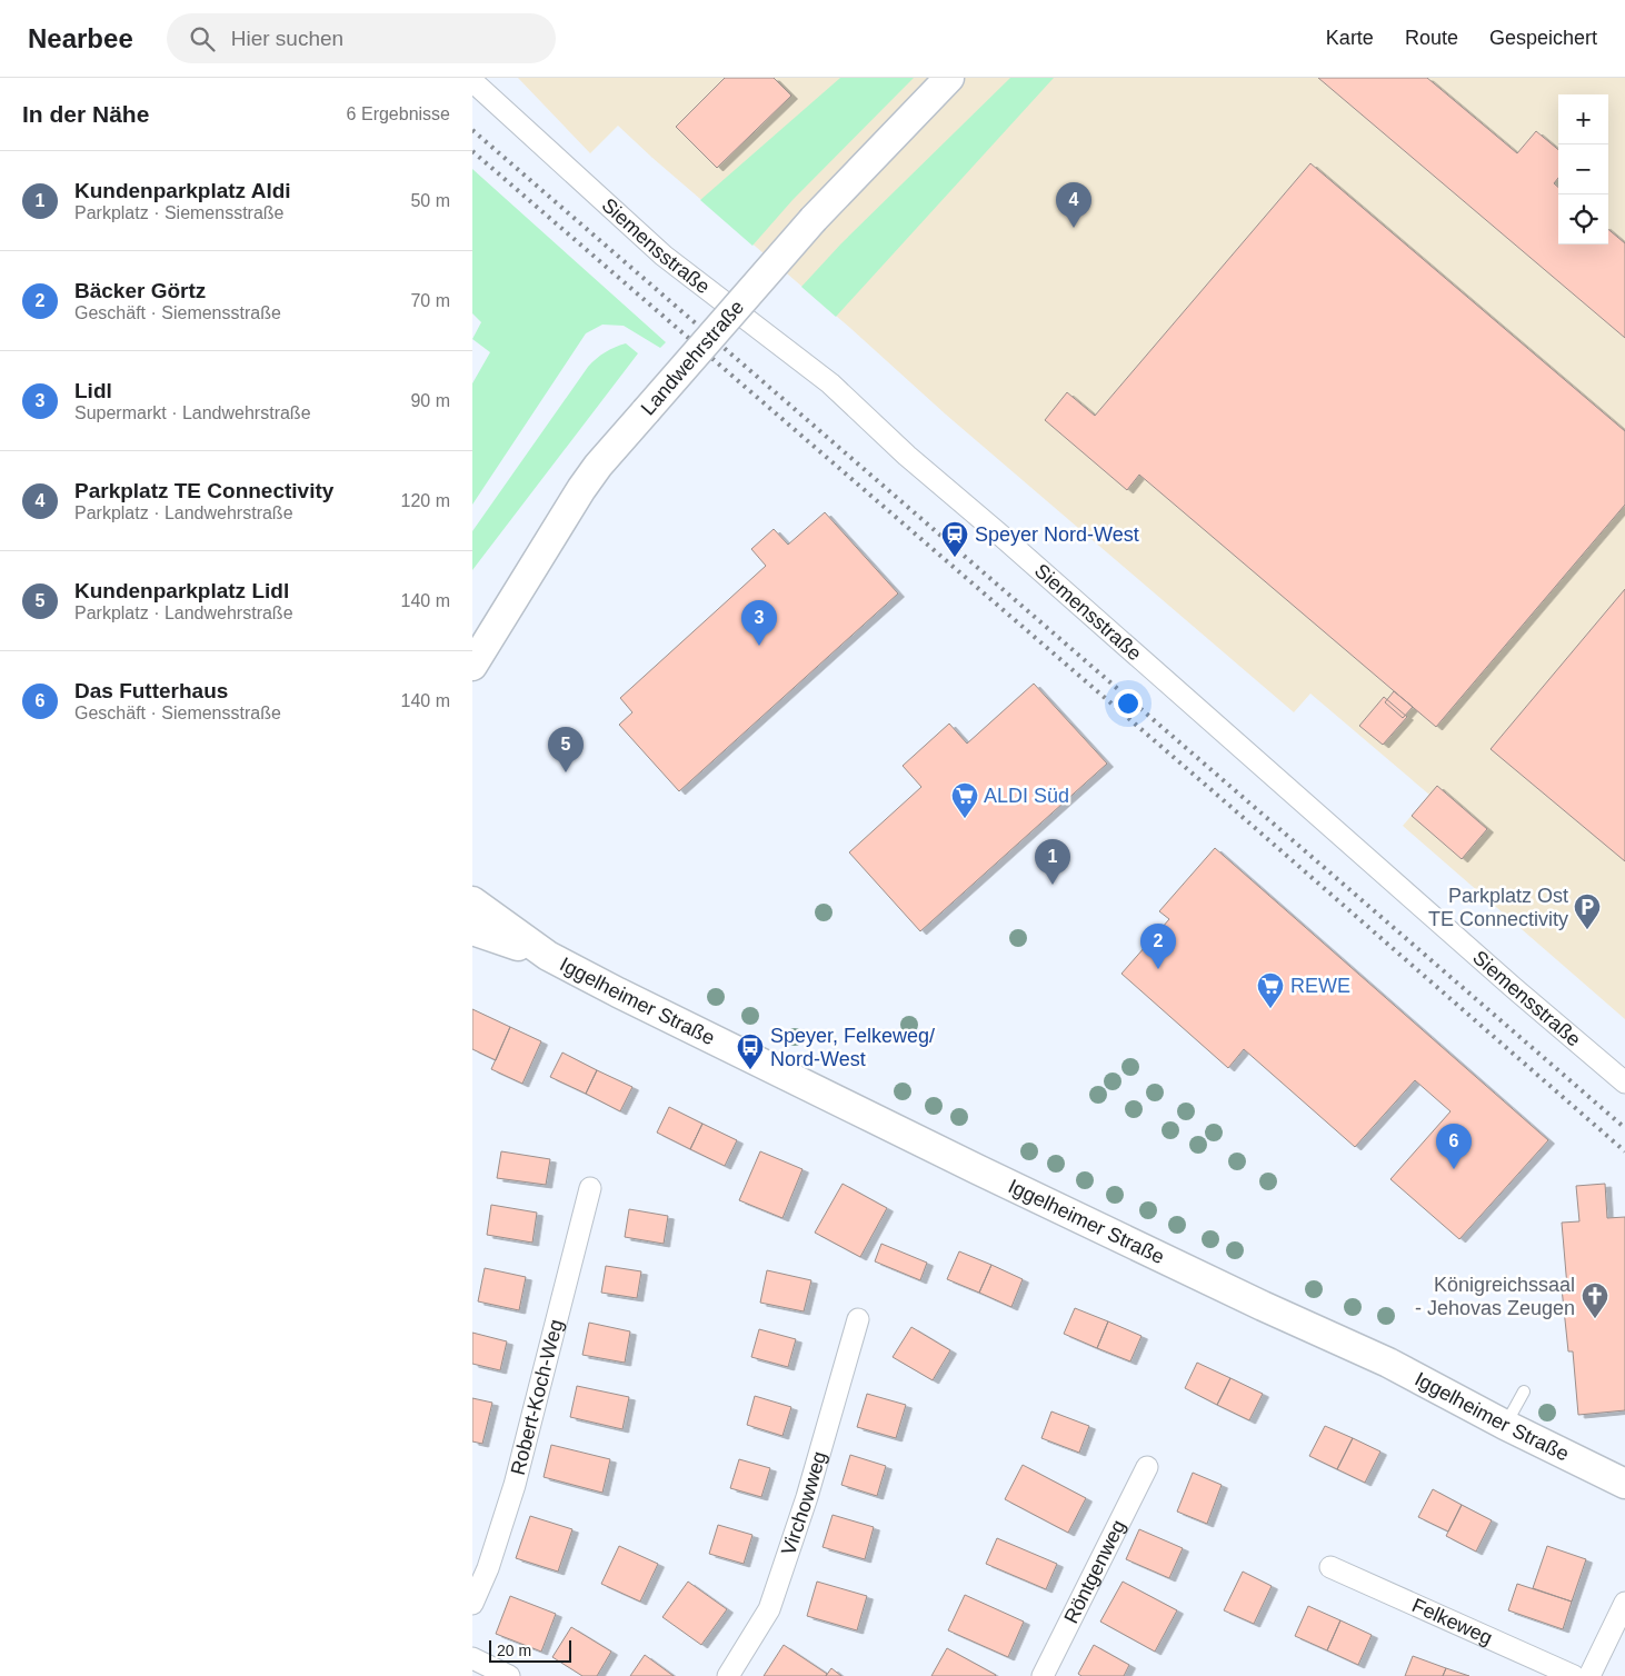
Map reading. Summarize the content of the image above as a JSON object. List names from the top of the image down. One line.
{"streets":{"main road":["Landwehrstraße","Iggelheimer Straße"],"street":["Siemensstraße","Robert-Koch-Weg","Virchowweg","Röntgenweg","Felkeweg"]},"places":{"station":["Speyer Nord-West"],"supermarket":["ALDI Süd","REWE"],"parking":["Parkplatz Ost TE Connectivity"],"bus stop":["Speyer, Felkeweg/ Nord-West"],"church":["Königreichssaal - Jehovas Zeugen"]},"scale_bar":"20 m","page":{"header":"Nearbee","search":"Hier suchen","nav":["Karte","Route","Gespeichert"],"heading":["In der Nähe","6 Ergebnisse"],"map_buttons":["+","−"],"list":[{"mark":"1","name":"Kundenparkplatz Aldi","note":"Parkplatz · Siemensstraße","value":"50 m"},{"mark":"2","name":"Bäcker Görtz","note":"Geschäft · Siemensstraße","value":"70 m"},{"mark":"3","name":"Lidl","note":"Supermarkt · Landwehrstraße","value":"90 m"},{"mark":"4","name":"Parkplatz TE Connectivity","note":"Parkplatz · Landwehrstraße","value":"120 m"},{"mark":"5","name":"Kundenparkplatz Lidl","note":"Parkplatz · Landwehrstraße","value":"140 m"},{"mark":"6","name":"Das Futterhaus","note":"Geschäft · Siemensstraße","value":"140 m"}],"pins":["4","3","5","1","2","6"],"scale":"20 m"}}
